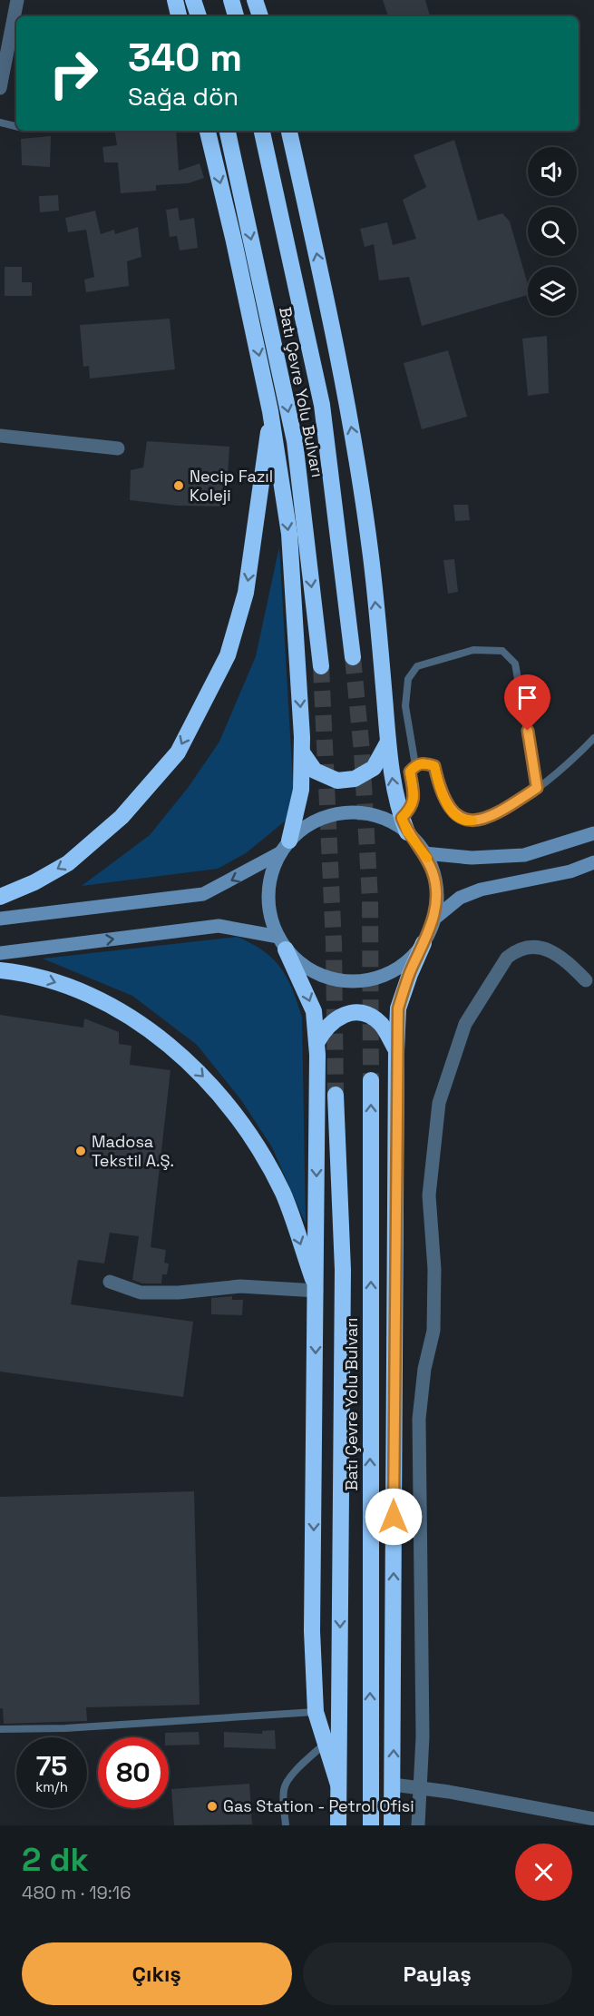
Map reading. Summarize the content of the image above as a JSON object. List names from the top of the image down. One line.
{"streets":{"highway":["Batı Çevre Yolu Bulvarı"]},"places":["Necip Fazıl Koleji","Madosa Tekstil A.Ş.","Gas Station - Petrol Ofisi"],"page":{"turn":["340 m","Sağa dön"],"speed":"75 km/h","limit":"80","heading":["2 dk","480 m · 19:16"],"buttons":["Çıkış","Paylaş"]}}
